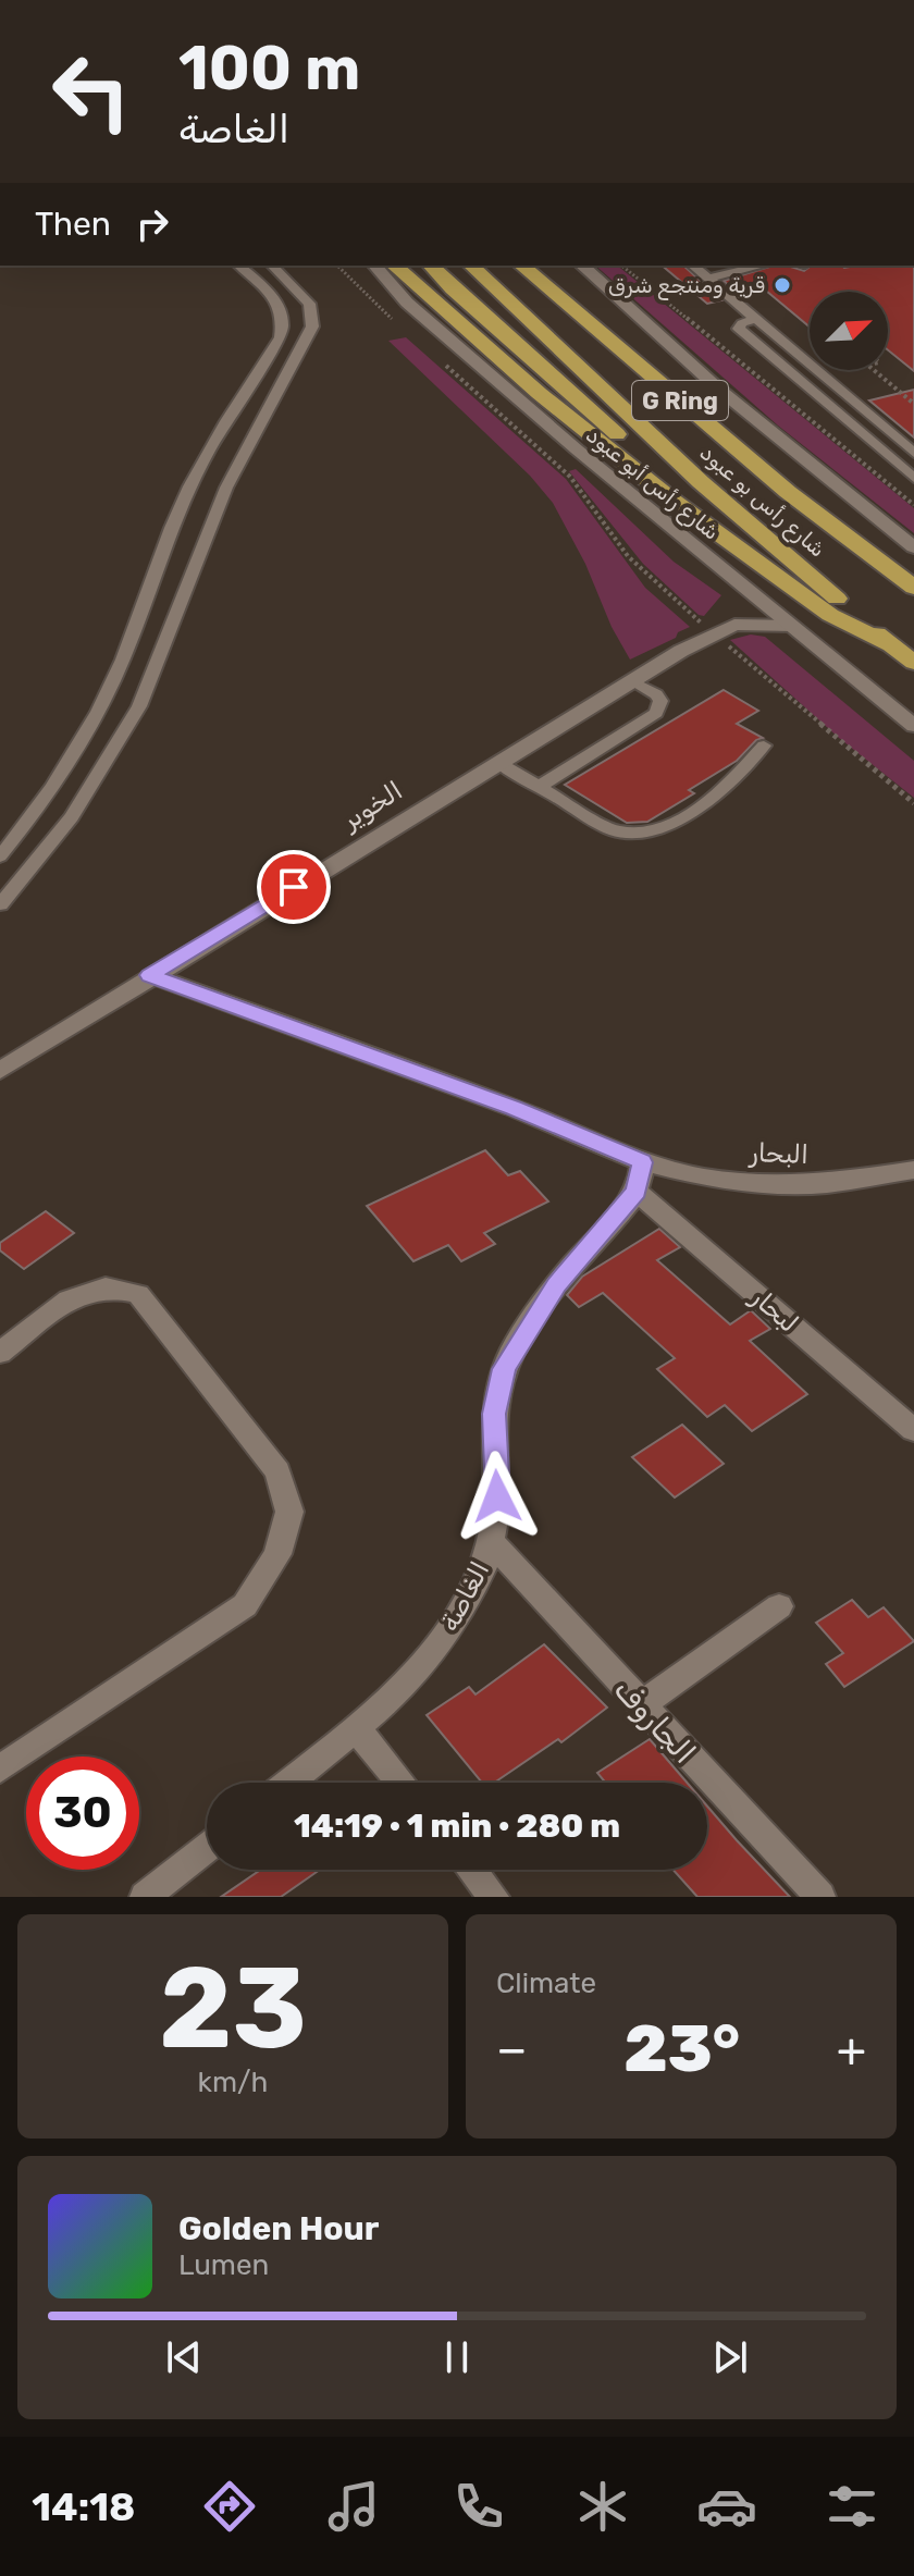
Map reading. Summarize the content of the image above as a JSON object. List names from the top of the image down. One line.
{"streets":{"highway":["G Ring","شارع رأس بو عبود"],"street":["شارع رأس أبو عبود","الخوير","البحار","لبحار","الغاصة","الجاروف"]},"crossings":[["شارع رأس أبو عبود","الخوير"],["لبحار","الغاصة"],["الغاصة","الجاروف"]],"places":["قرية ومنتجع شرق"],"north":"top right","page":{"turn":["100 m","الغاصة"],"then":"Then","limit":"30","trip":"14:19 · 1 min · 280 m","tile":[["23","km/h"],"Climate"],"heat":["−","23°","+"],"song":["Golden Hour","Lumen"],"tabs":"14:18"}}
